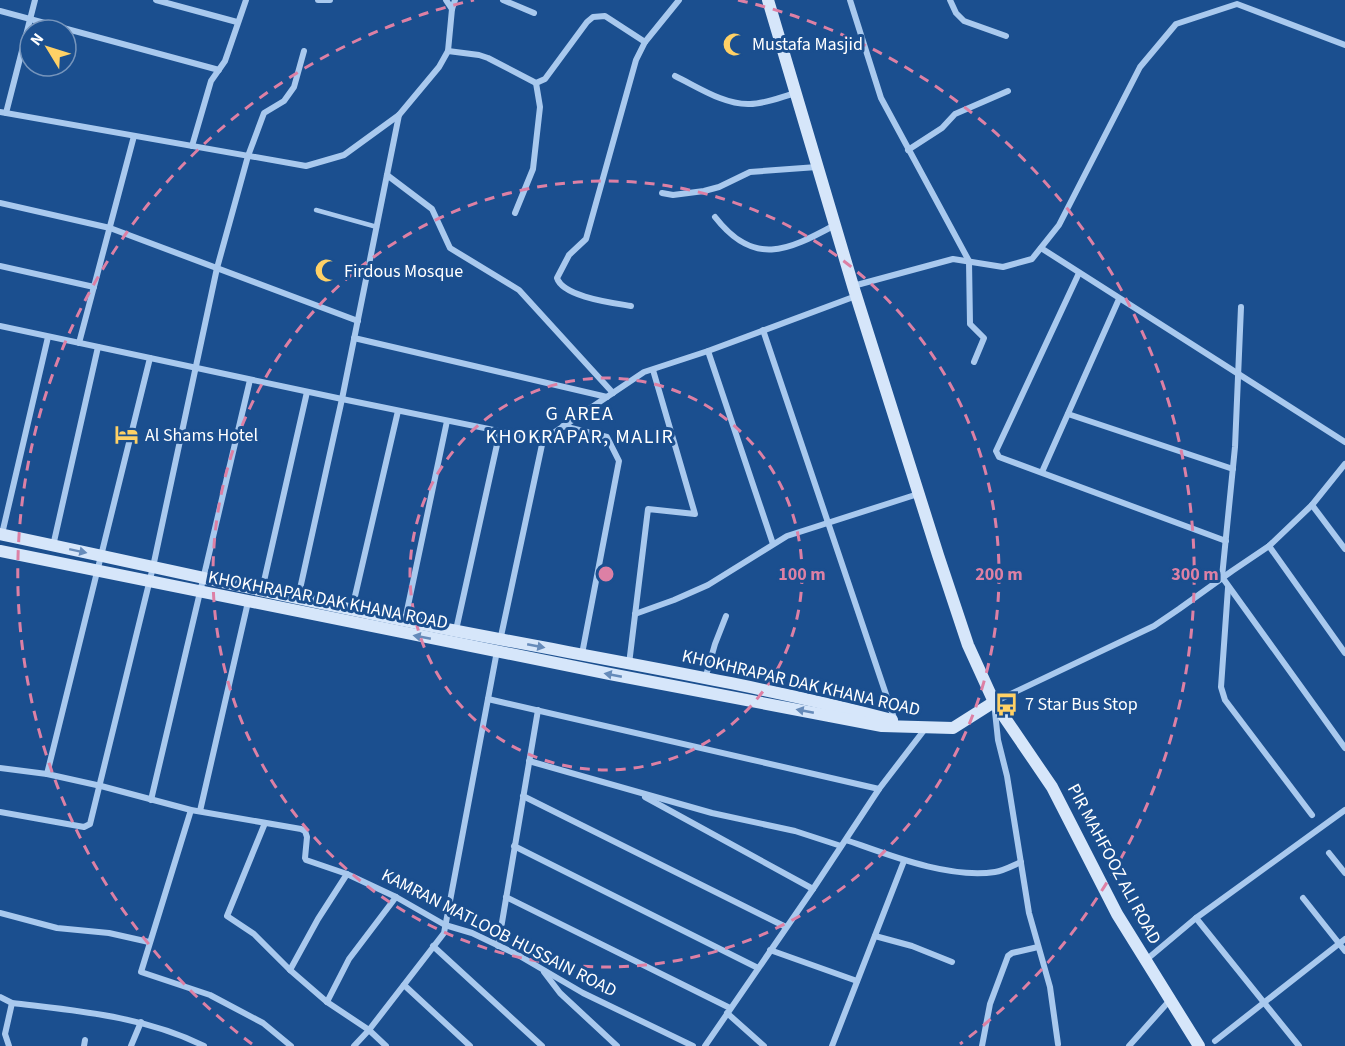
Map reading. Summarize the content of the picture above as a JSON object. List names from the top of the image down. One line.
{"streets":{"street":["KHOKHRAPAR DAK KHANA ROAD","PIR MAHFOOZ ALI ROAD","KAMRAN MATLOOB HUSSAIN ROAD"]},"districts":["G AREA KHOKRAPAR, MALIR"],"places":{"mosque":["Mustafa Masjid","Firdous Mosque"],"hotel":["Al Shams Hotel"],"bus stop":["7 Star Bus Stop"]},"north":"top left","rings":["100 m","200 m","300 m"]}
